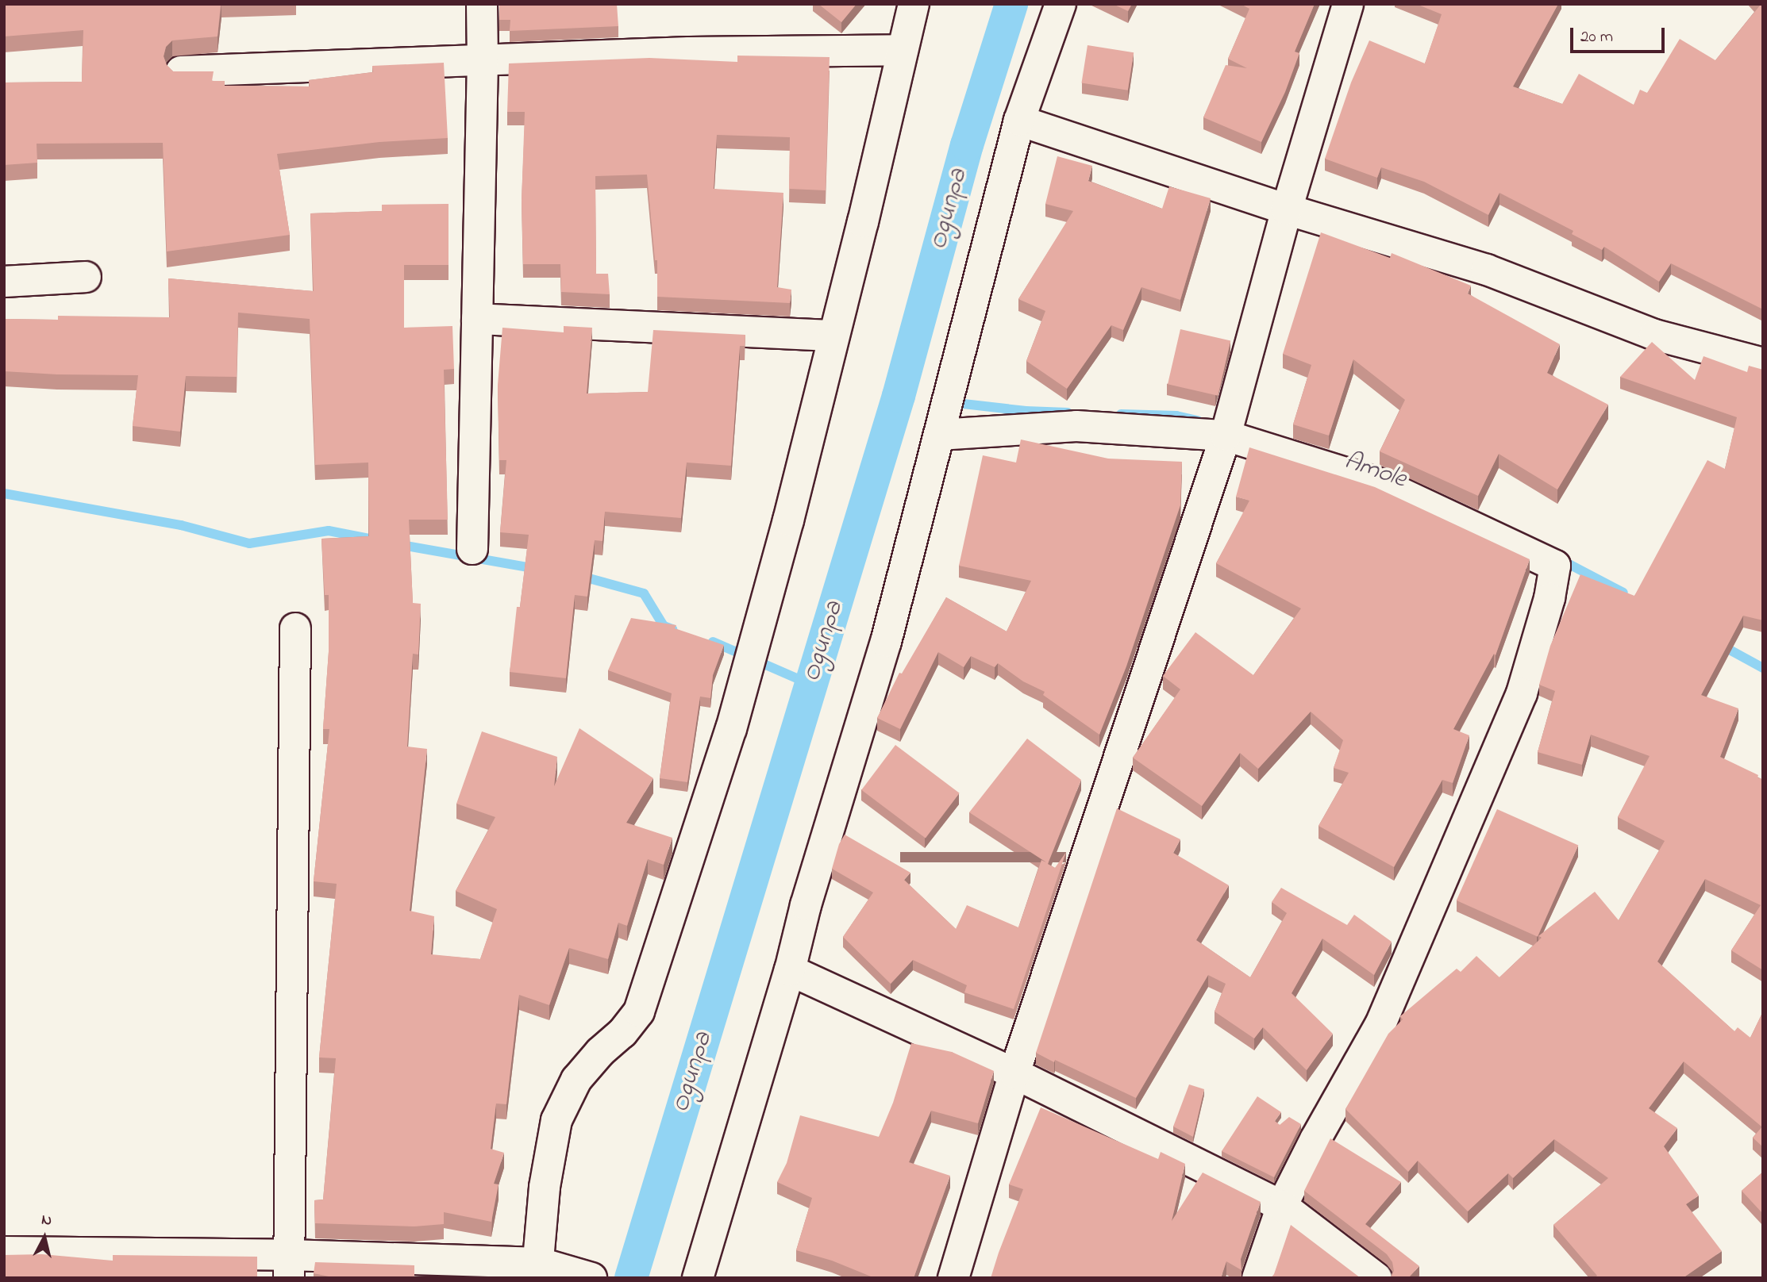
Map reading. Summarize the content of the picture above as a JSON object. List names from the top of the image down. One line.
{"water":["Ogunpa","Amole"],"scale_bar":"20 m","north":"top"}
